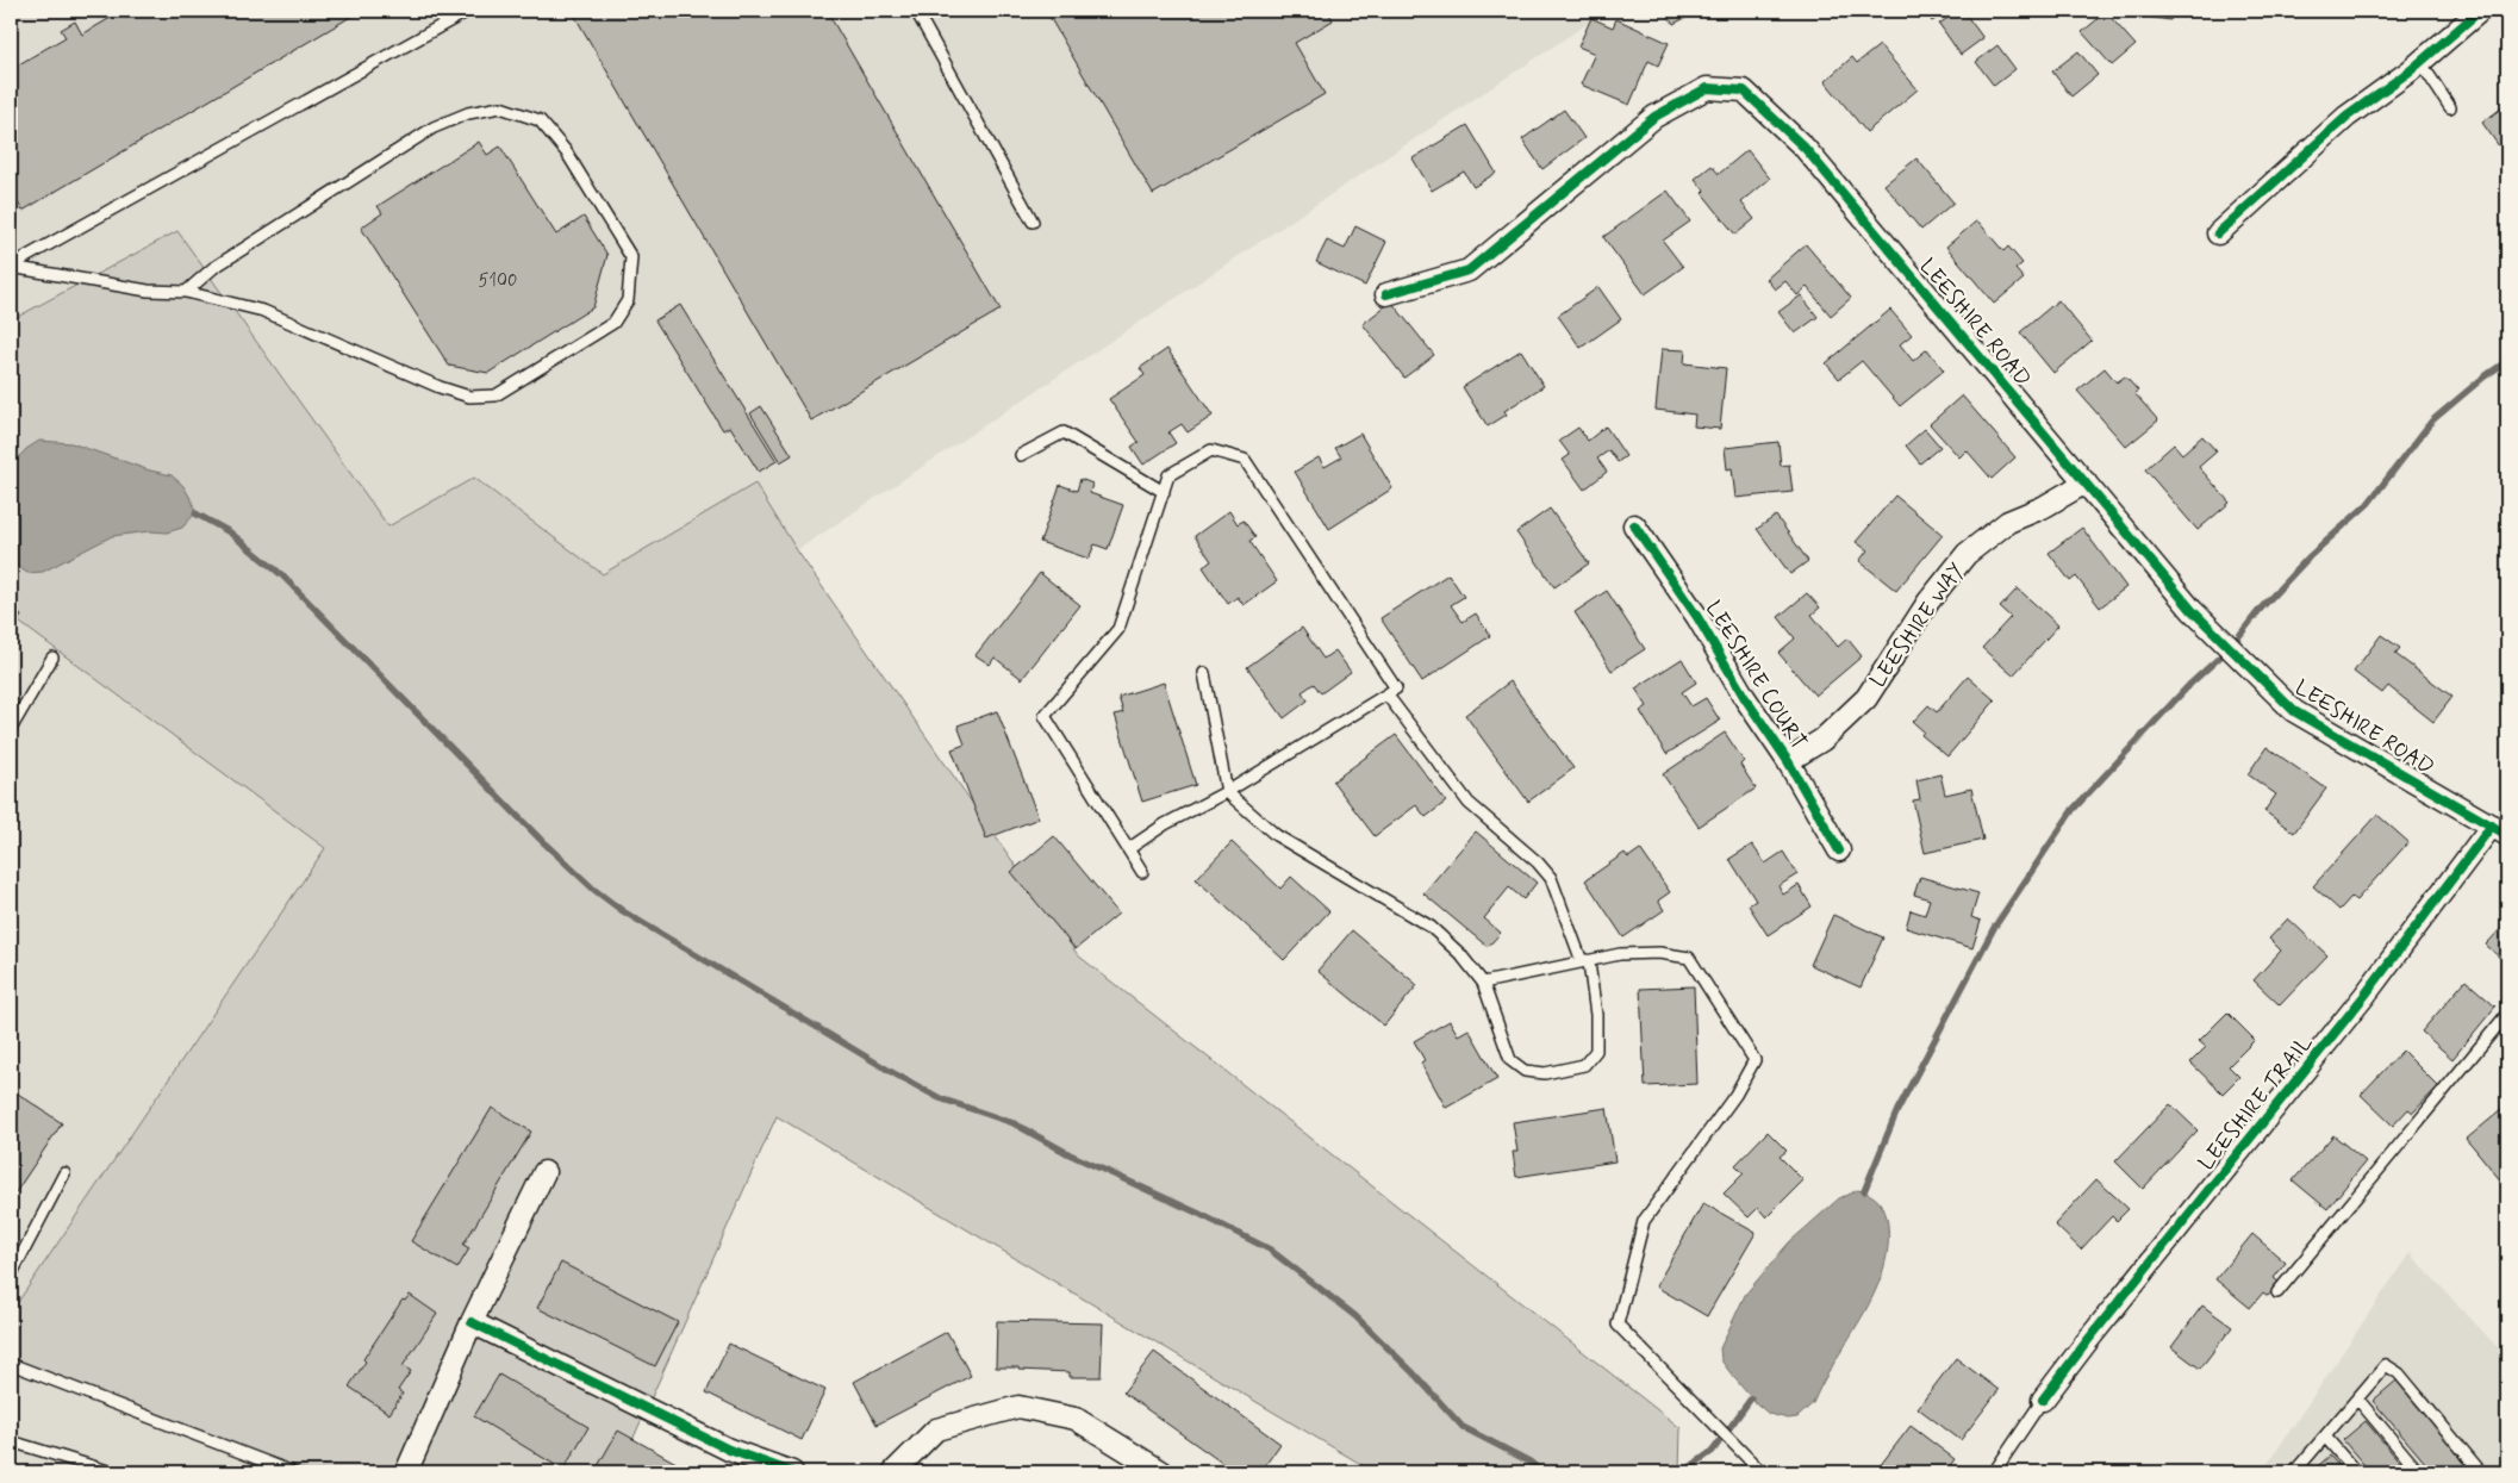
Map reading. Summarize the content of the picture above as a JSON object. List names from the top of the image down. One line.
{"streets":{"street":["LEESHIRE ROAD","LEESHIRE WAY","LEESHIRE COURT","LEESHIRE TRAIL"]},"crossings":[["LEESHIRE ROAD","LEESHIRE WAY"],["LEESHIRE ROAD","LEESHIRE TRAIL"],["LEESHIRE WAY","LEESHIRE COURT"]],"house_numbers":["5100"]}
